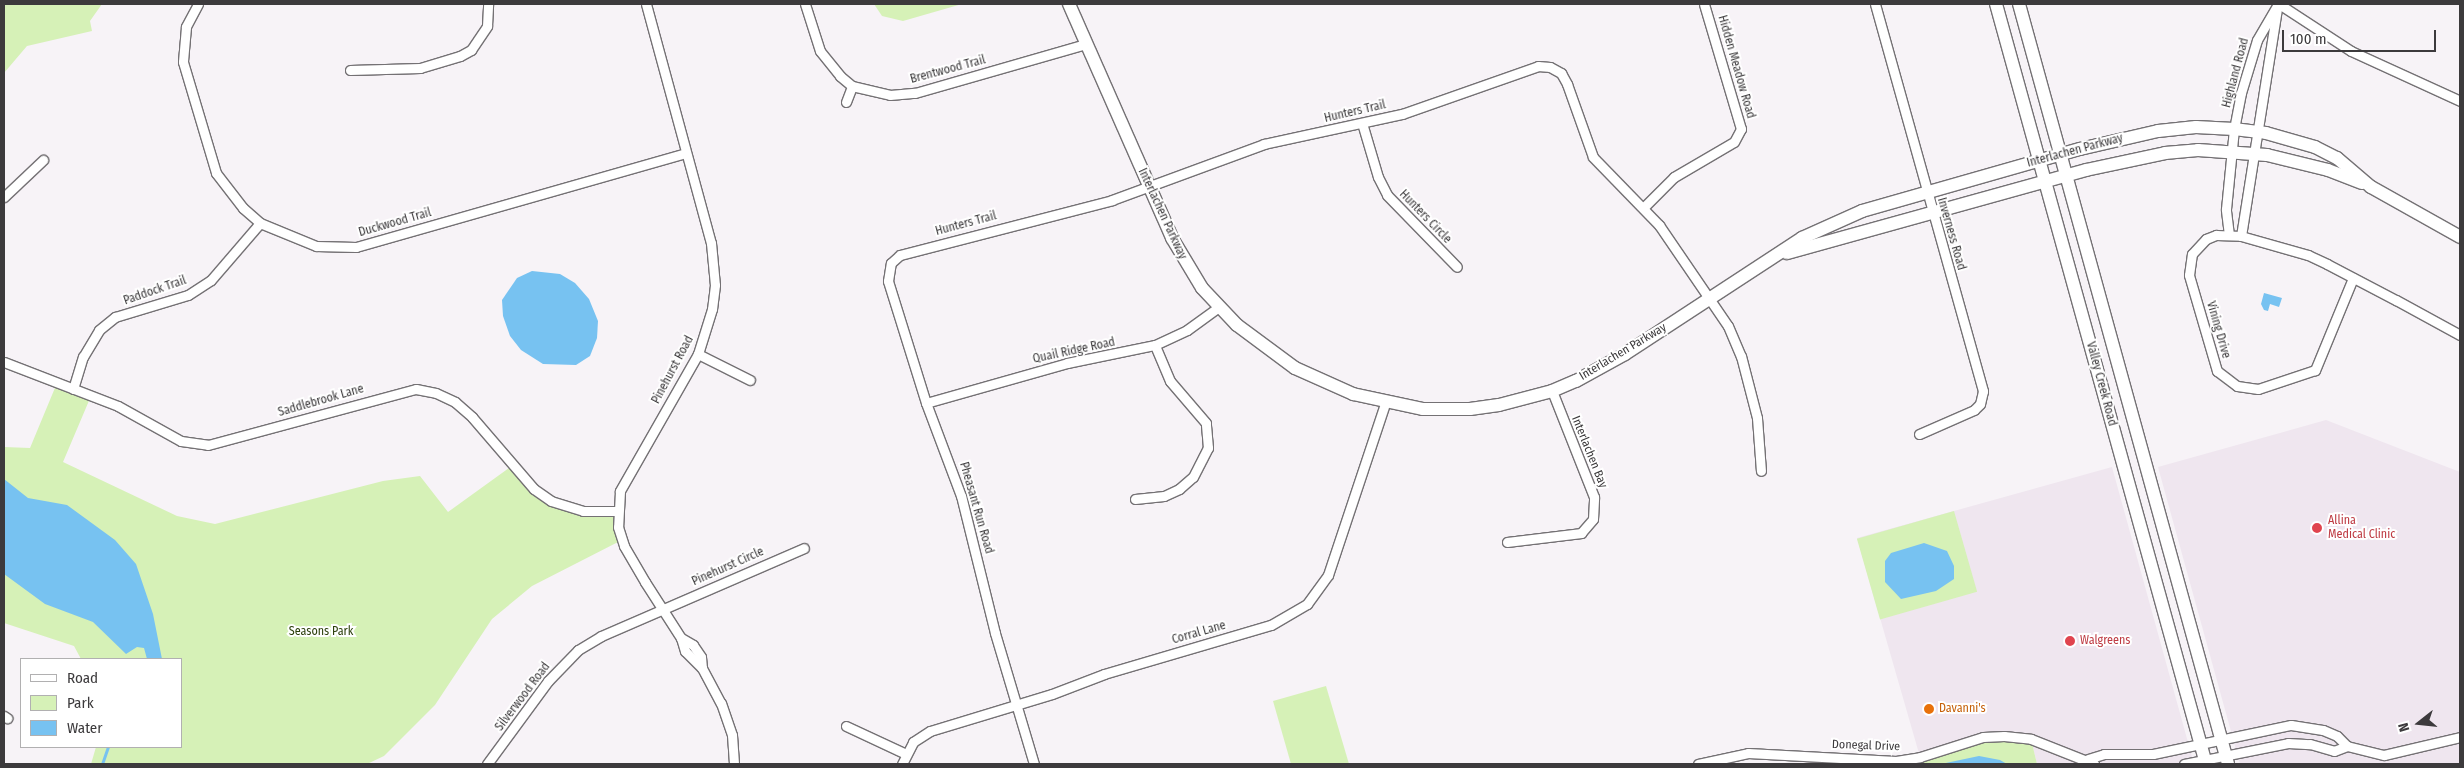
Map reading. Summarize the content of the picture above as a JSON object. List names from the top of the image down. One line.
{"streets":{"street":["Hidden Meadow Road","Brentwood Trail","Highland Road","Hunters Trail","Interlachen Parkway","Hunters Circle","Duckwood Trail","Inverness Road","Paddock Trail","Vining Drive","Quail Ridge Road","Pinehurst Road","Valley Creek Road","Saddlebrook Lane","Interlachen Bay","Pheasant Run Road","Pinehurst Circle","Corral Lane","Silverwood Road","Donegal Drive"]},"crossings":[["Hidden Meadow Road","Hunters Trail"],["Brentwood Trail","Interlachen Parkway"],["Highland Road","Interlachen Parkway"],["Hunters Trail","Interlachen Parkway"],["Hunters Trail","Hunters Circle"],["Hunters Trail","Pheasant Run Road"],["Interlachen Parkway","Inverness Road"],["Interlachen Parkway","Quail Ridge Road"],["Interlachen Parkway","Valley Creek Road"],["Interlachen Parkway","Interlachen Bay"],["Interlachen Parkway","Corral Lane"],["Duckwood Trail","Paddock Trail"],["Duckwood Trail","Pinehurst Road"],["Paddock Trail","Saddlebrook Lane"],["Quail Ridge Road","Pheasant Run Road"],["Pinehurst Road","Saddlebrook Lane"],["Pinehurst Road","Pinehurst Circle"],["Pinehurst Road","Silverwood Road"],["Valley Creek Road","Donegal Drive"],["Pheasant Run Road","Corral Lane"],["Pinehurst Circle","Silverwood Road"]],"parks":["Seasons Park"],"places":["Allina Medical Clinic","Walgreens","Davanni's"],"legend":["Road","Park","Water"],"scale_bar":"100 m","north":"left"}
